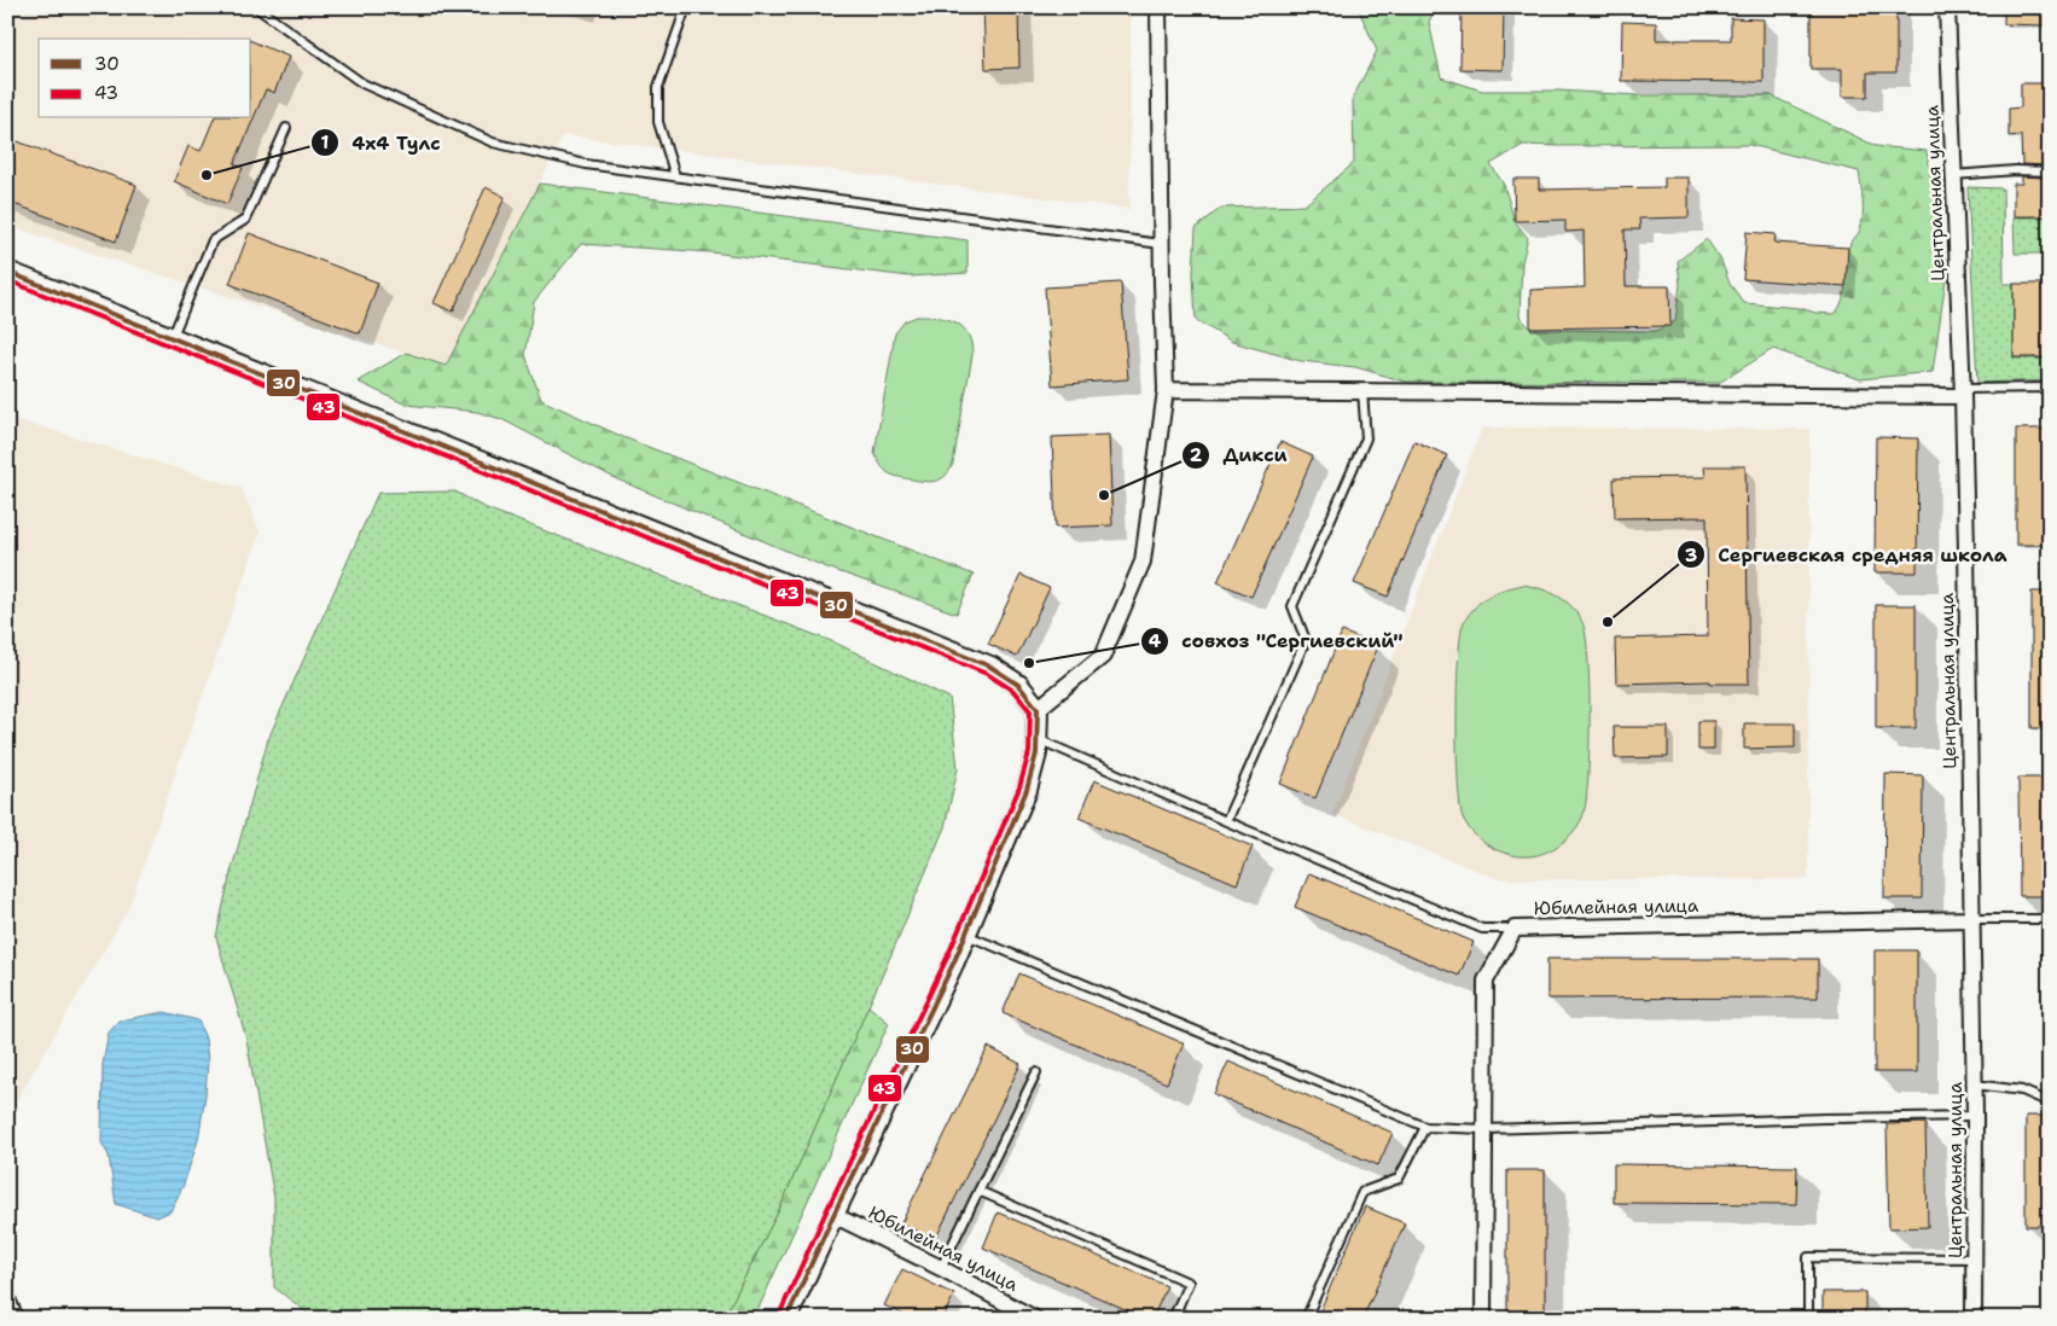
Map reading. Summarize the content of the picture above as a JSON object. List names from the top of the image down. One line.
{"streets":{"street":["Центральная улица","Юбилейная улица"]},"crossings":[["Центральная улица","Юбилейная улица"]],"places":["4x4 Тулс","Дикси","Сергиевская средняя школа","совхоз \"Сергиевский\""],"lines":["transit line 30","transit line 43"],"legend":["30","43"]}
